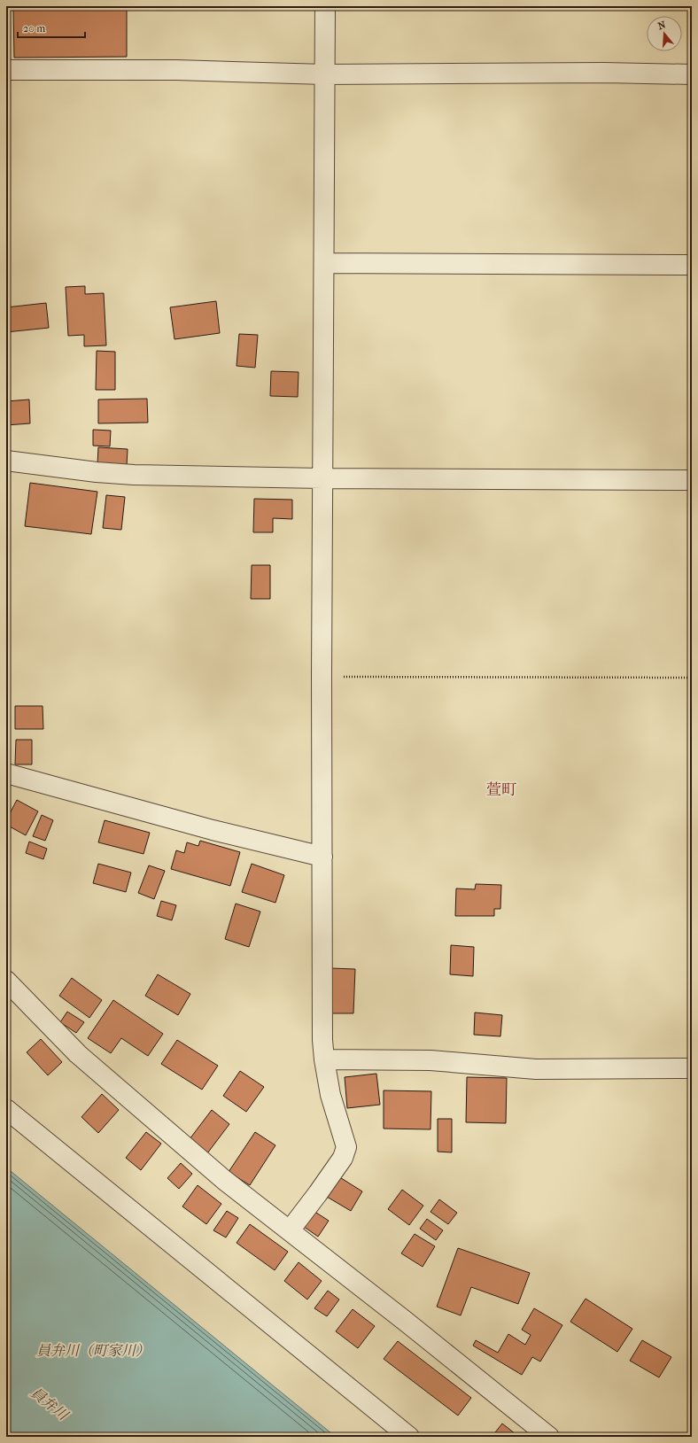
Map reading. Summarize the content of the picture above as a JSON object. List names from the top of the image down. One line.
{"districts":["萱町"],"water":["員弁川（町家川）","員弁川"],"scale_bar":"20 m","north":"top"}
